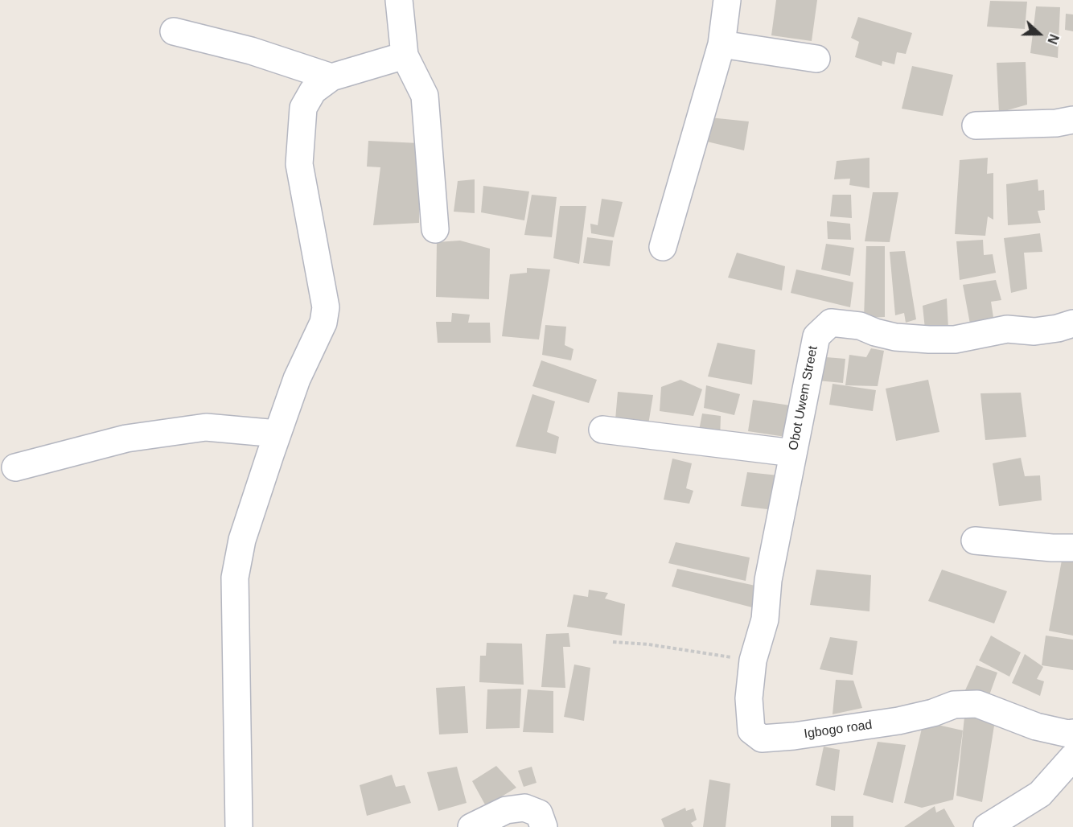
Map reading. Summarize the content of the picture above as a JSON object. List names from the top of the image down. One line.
{"streets":{"street":["Obot Uwem Street","Igbogo road"]},"crossings":[["Obot Uwem Street","Igbogo road"]],"north":"right"}
